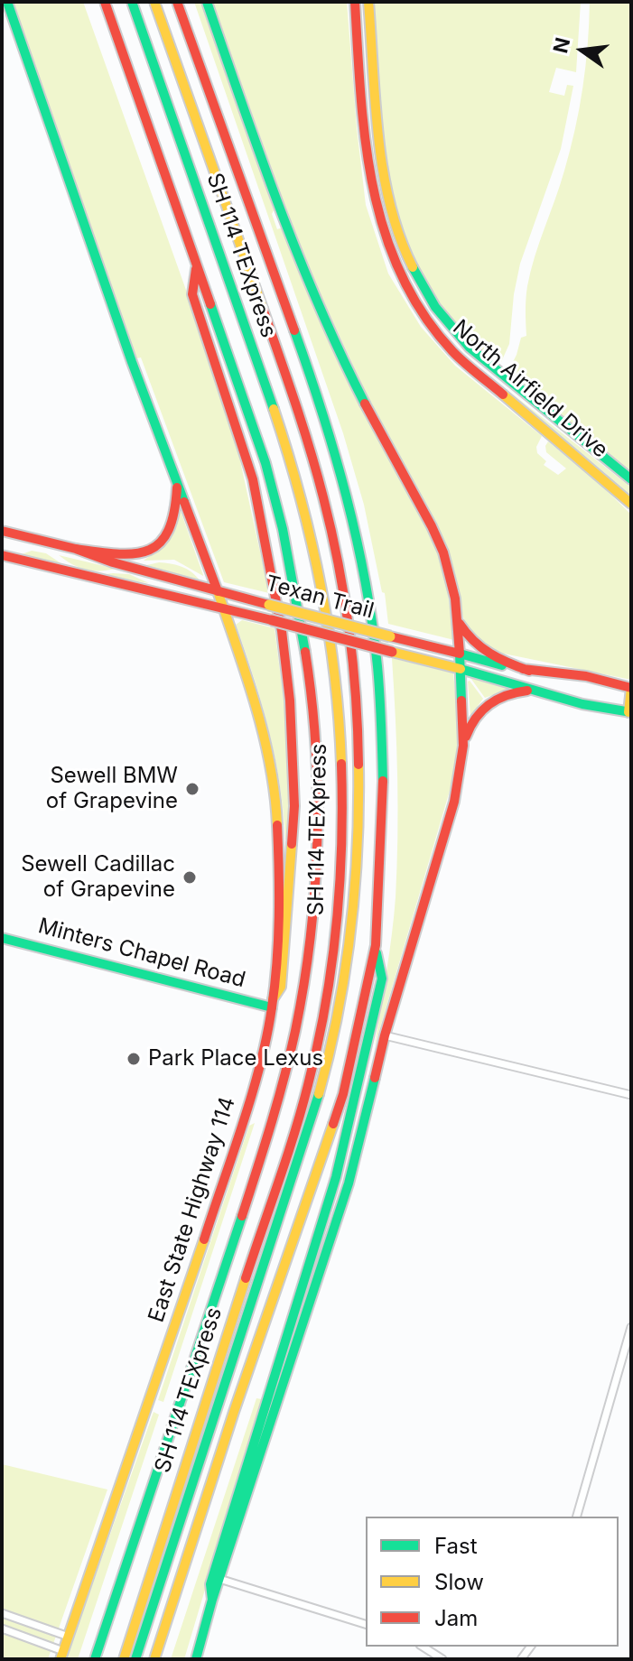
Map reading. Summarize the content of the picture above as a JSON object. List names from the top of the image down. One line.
{"streets":{"main road":["SH 114 TEXpress","North Airfield Drive","Texan Trail","Minters Chapel Road","East State Highway 114"]},"crossings":[["Texan Trail","East State Highway 114"],["Minters Chapel Road","East State Highway 114"]],"places":["Sewell BMW of Grapevine","Sewell Cadillac of Grapevine","Park Place Lexus"],"legend":["Fast","Slow","Jam"],"north":"left"}
